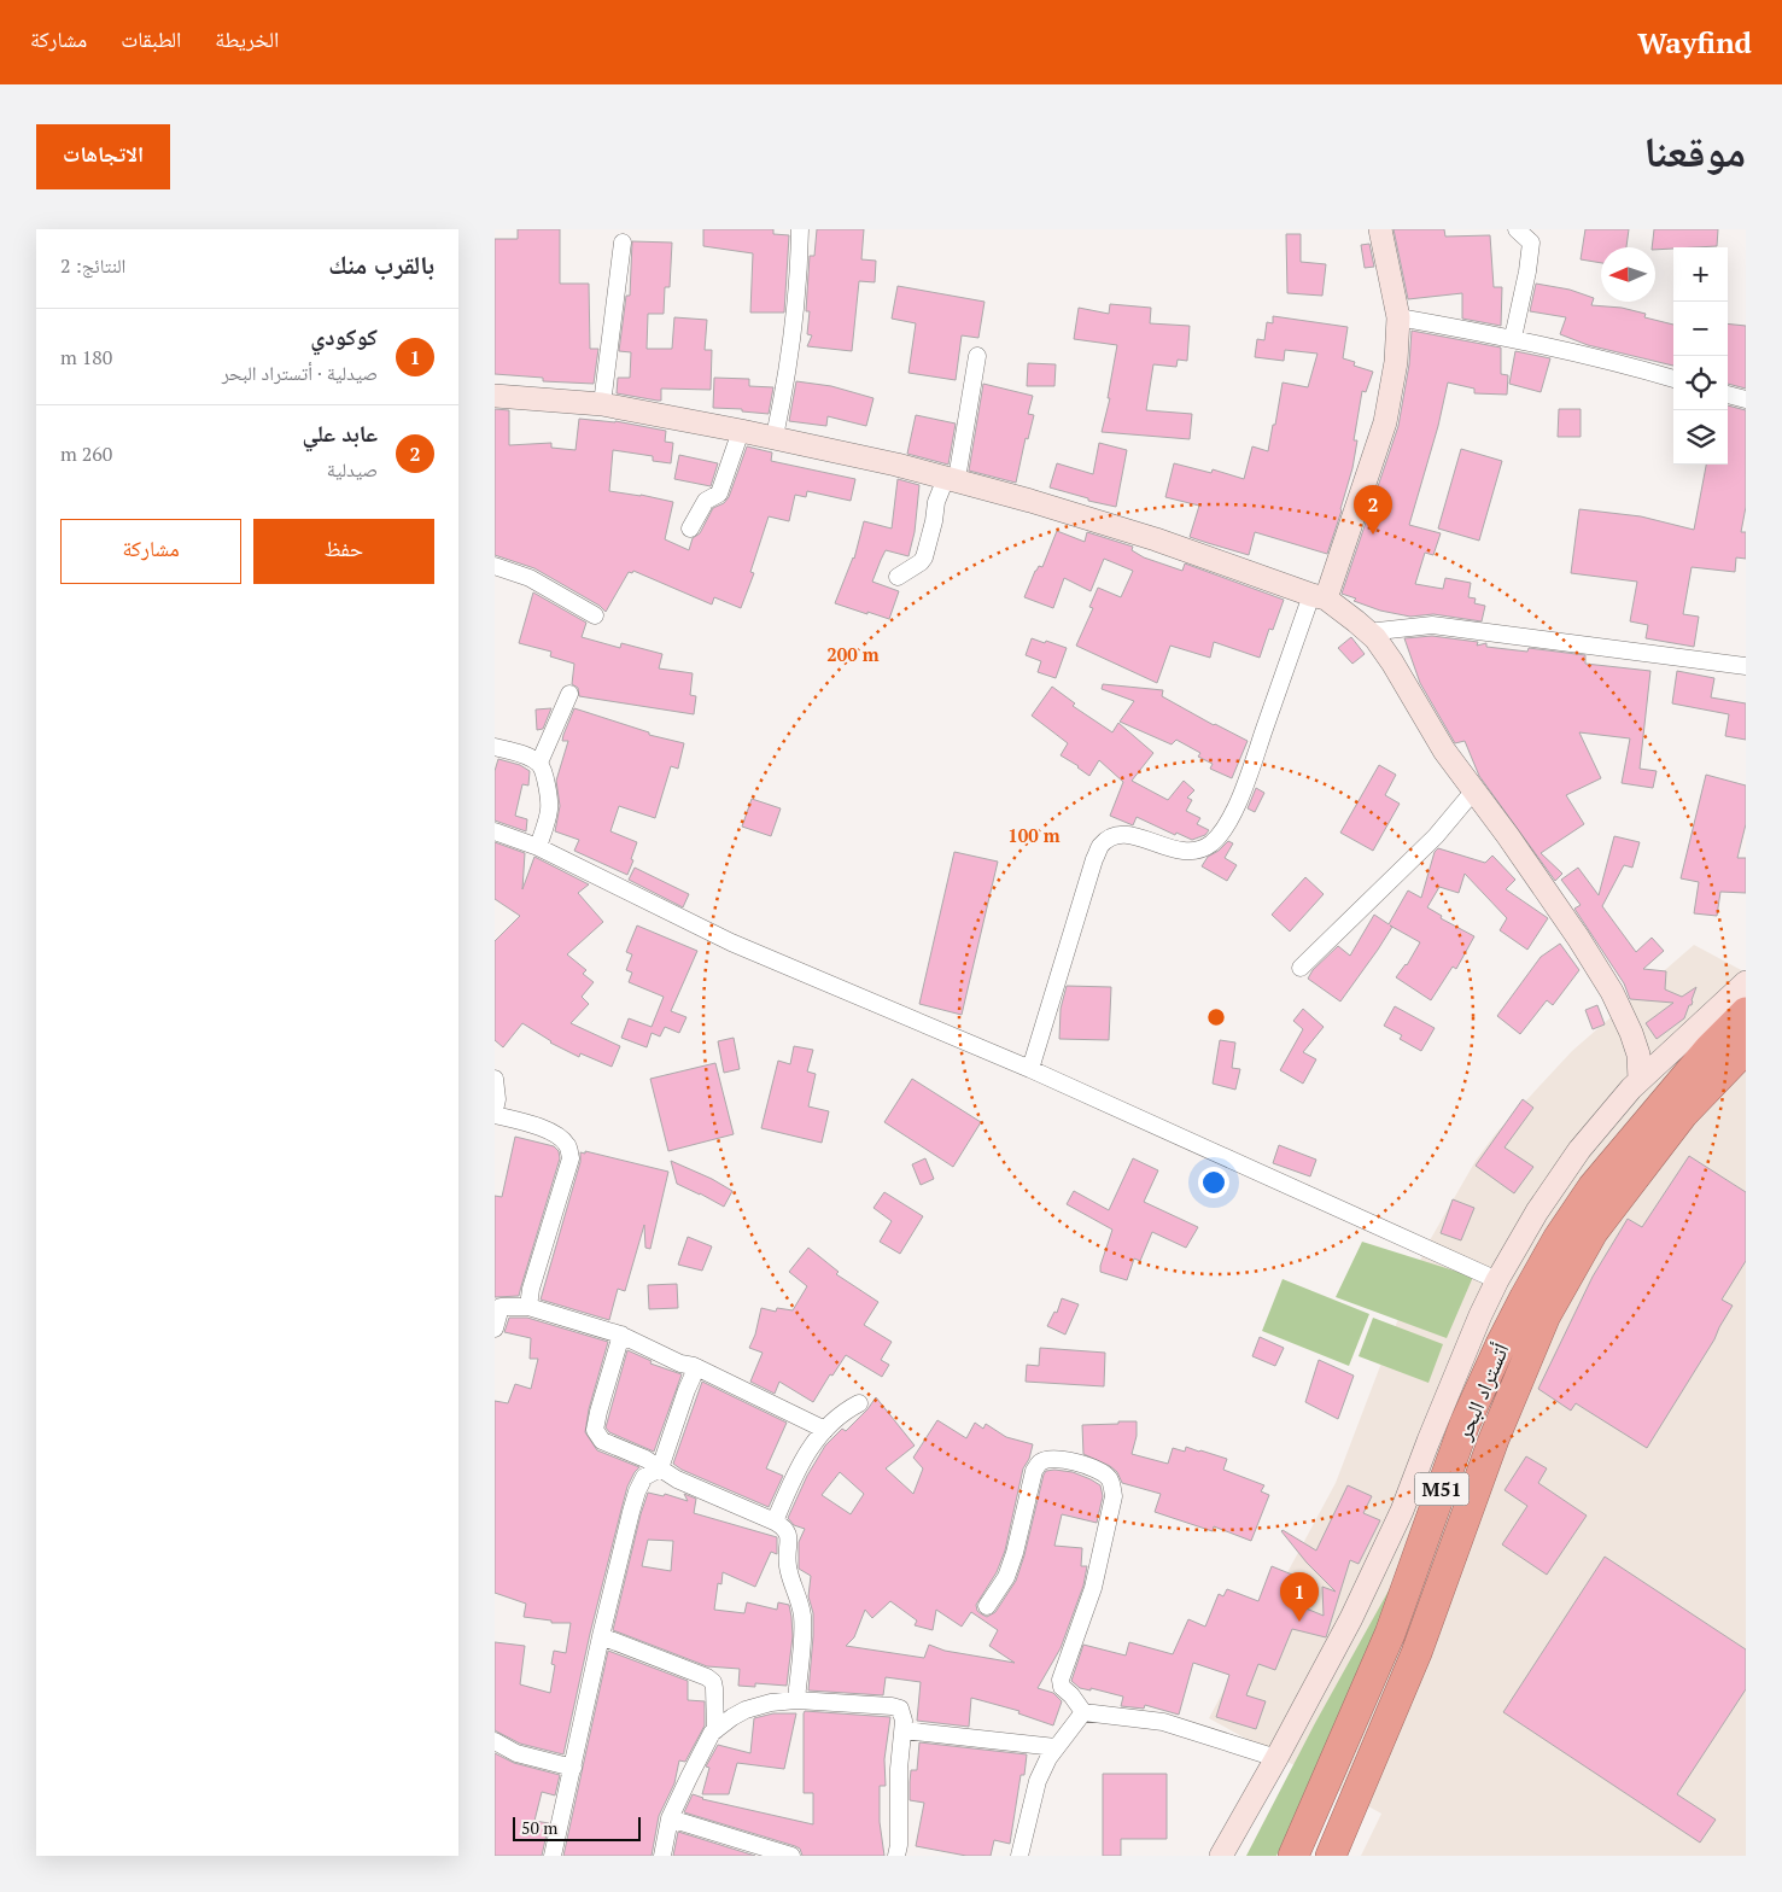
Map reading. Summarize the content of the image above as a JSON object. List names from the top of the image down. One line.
{"streets":{"highway":["أتستراد البحر","M51"]},"scale_bar":"50 m","north":"left","page":{"header":"Wayfind","nav":["الخريطة","الطبقات","مشاركة"],"title":"موقعنا","buttons":["الاتجاهات",["حفظ","مشاركة"]],"heading":["بالقرب منك","النتائج: 2"],"map_buttons":["+","−"],"list":[{"mark":"1","name":"كوكودي","note":"صيدلية · أتستراد البحر","value":"180 m"},{"mark":"2","name":"عابد علي","note":"صيدلية","value":"260 m"}],"pins":["2","1"],"scale":"50 m"},"rings":["200 m","100 m"]}
